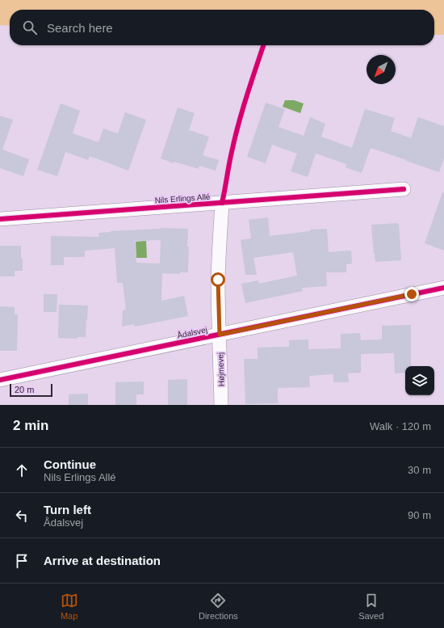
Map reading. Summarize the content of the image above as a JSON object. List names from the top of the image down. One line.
{"streets":{"street":["Nils Erlings Allé","Ådalsvej","Højmevej"]},"crossings":[["Nils Erlings Allé","Ådalsvej"],["Nils Erlings Allé","Højmevej"],["Ådalsvej","Højmevej"]],"scale_bar":"20 m","north":"bottom left","page":{"search":"Search here","scale":"20 m","heading":["2 min","Walk · 120 m"],"list":[["Continue","Nils Erlings Allé","30 m"],["Turn left","Ådalsvej","90 m"],"Arrive at destination"],"nav":["Map","Directions","Saved"]}}
